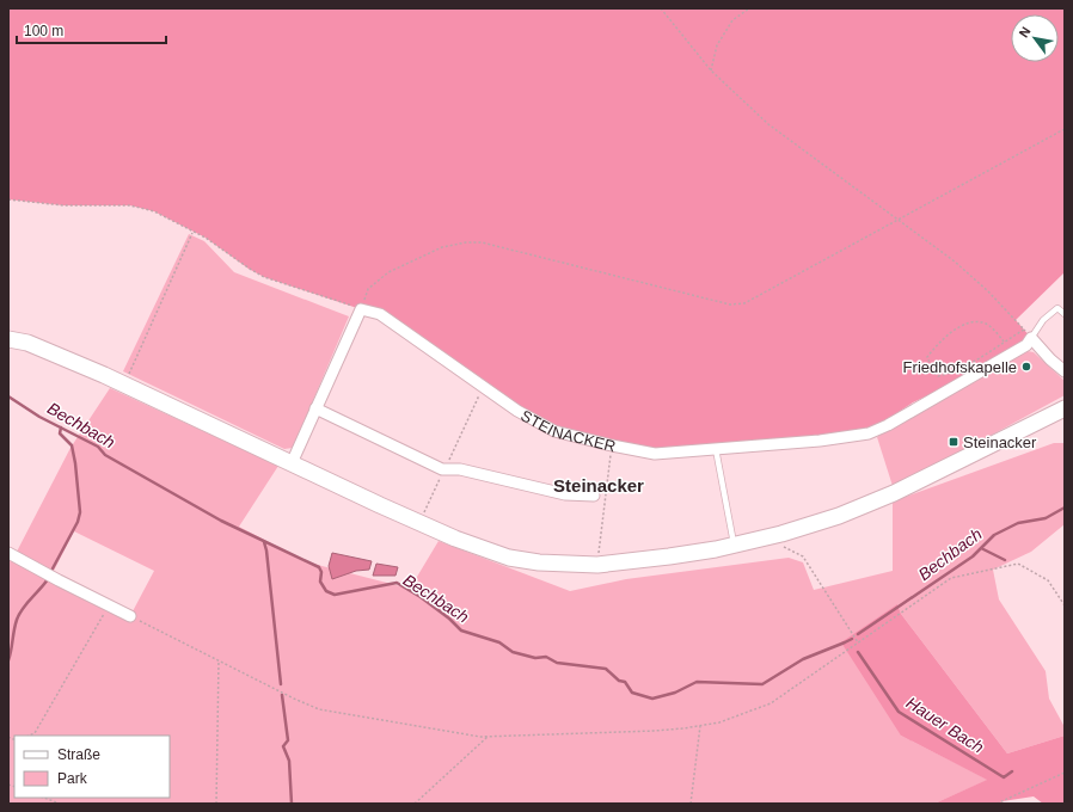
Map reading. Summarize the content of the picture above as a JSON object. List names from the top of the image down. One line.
{"streets":{"street":["STEINACKER"]},"districts":["Steinacker"],"water":["Bechbach","Hauer Bach"],"places":{"other":["Friedhofskapelle"],"transit":["Steinacker"]},"legend":["Straße","Park"],"scale_bar":"100 m","north":"top left"}
